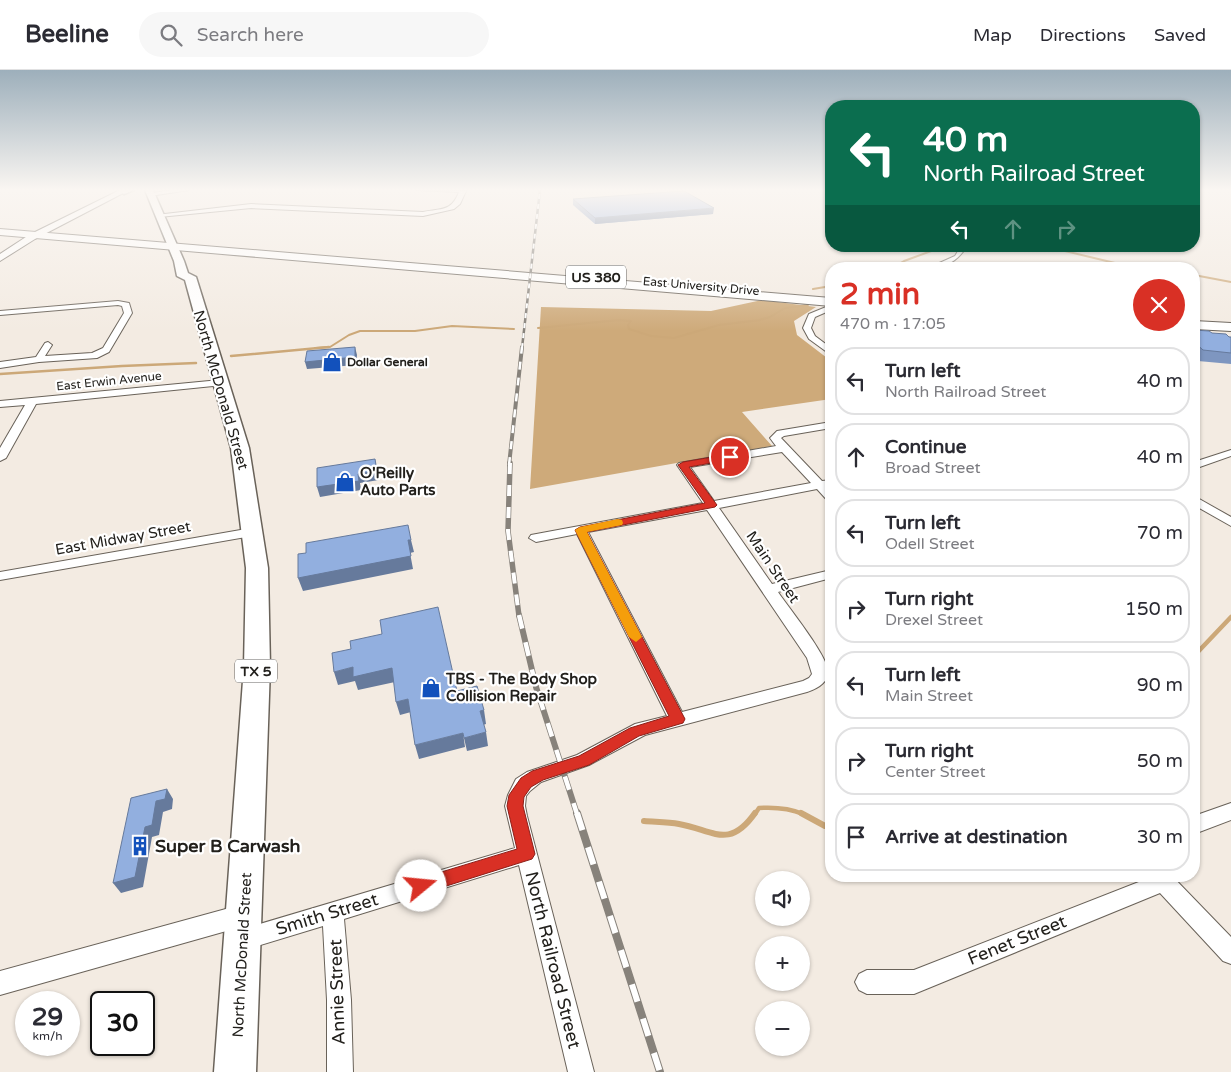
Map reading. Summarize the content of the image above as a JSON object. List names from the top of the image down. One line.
{"streets":{"highway":["US 380","East University Drive"],"main road":["North McDonald Street","TX 5"],"street":["East Erwin Avenue","East Midway Street","Main Street","Smith Street","Fenet Street","North Railroad Street","Annie Street"]},"crossings":[["US 380","East University Drive"],["US 380","North McDonald Street"],["East University Drive","North McDonald Street"],["East Erwin Avenue","North McDonald Street"],["North McDonald Street","East Midway Street"],["North McDonald Street","Smith Street"],["Main Street","North Railroad Street"],["Smith Street","North Railroad Street"],["Smith Street","Annie Street"]],"places":{"shop":["Dollar General","O'Reilly Auto Parts","TBS - The Body Shop Collision Repair"],"building":["Super B Carwash"]},"page":{"header":"Beeline","search":"Search here","nav":["Map","Directions","Saved"],"turn":["40 m","North Railroad Street"],"heading":["2 min","470 m · 17:05"],"list":[{"name":"Turn left","note":"North Railroad Street","value":"40 m"},{"name":"Continue","note":"Broad Street","value":"40 m"},{"name":"Turn left","note":"Odell Street","value":"70 m"},{"name":"Turn right","note":"Drexel Street","value":"150 m"},{"name":"Turn left","note":"Main Street","value":"90 m"},{"name":"Turn right","note":"Center Street","value":"50 m"},{"name":"Arrive at destination","value":"30 m"}],"map_buttons":["+","−"],"speed":"29 km/h","limit":"30"}}
